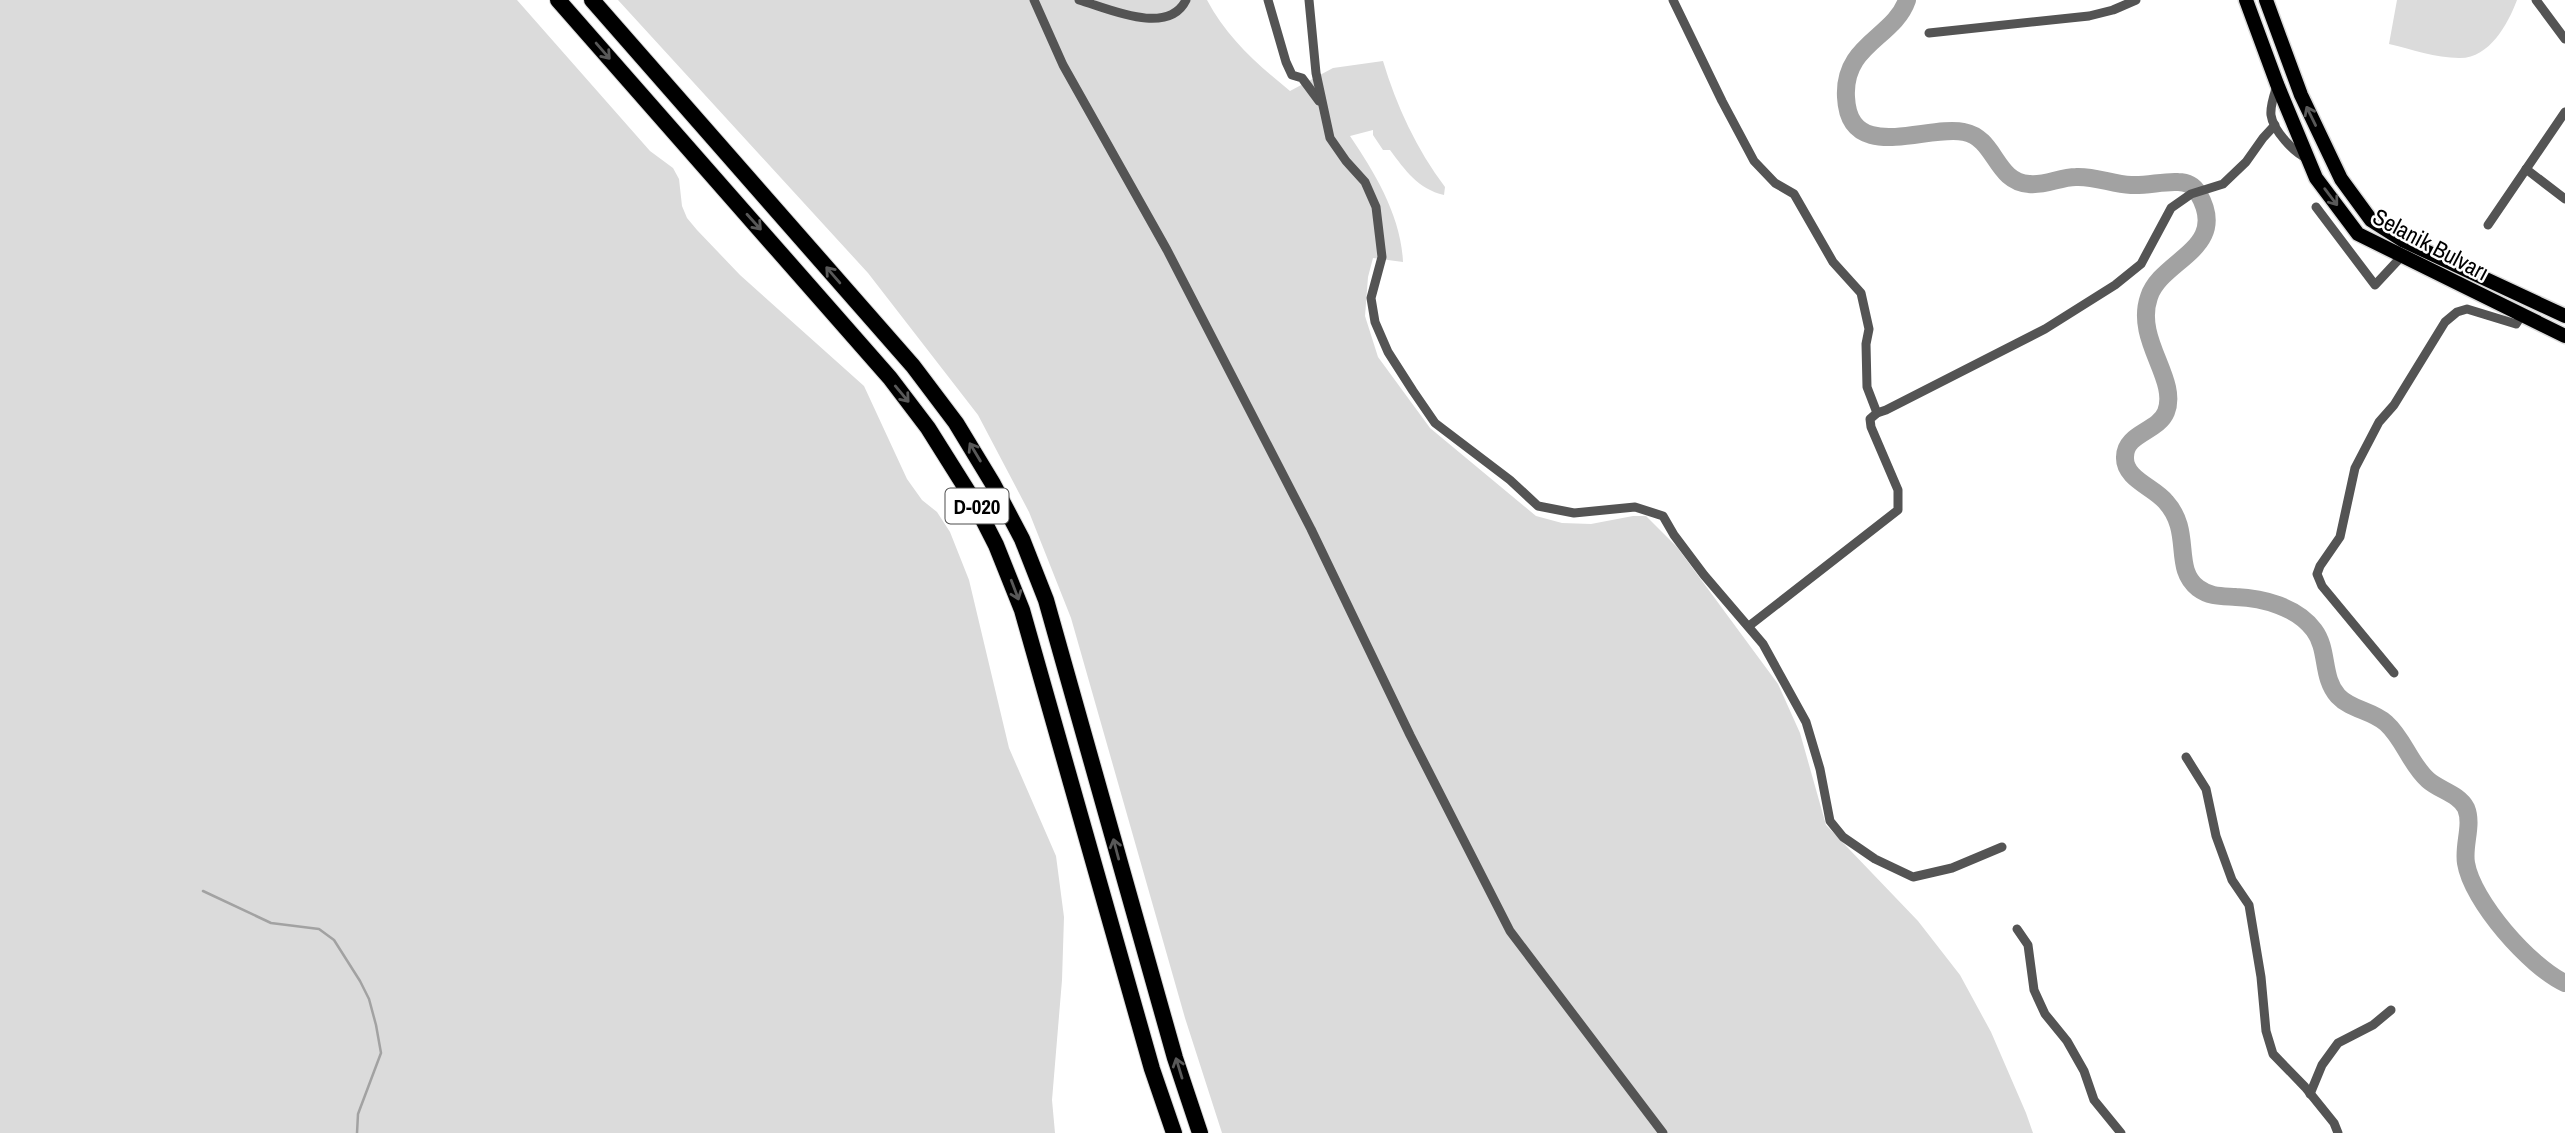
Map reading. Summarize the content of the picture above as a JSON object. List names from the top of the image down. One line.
{"streets":{"highway":["D-020"],"main road":["Selanik Bulvarı"]}}
